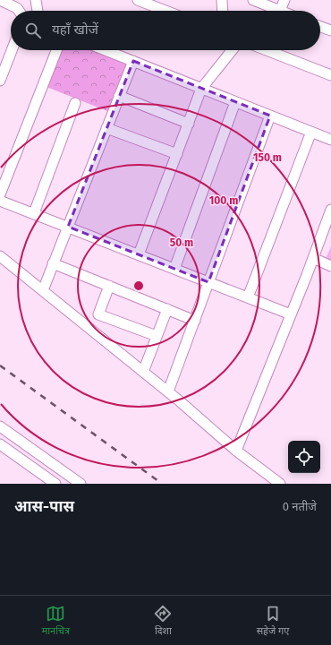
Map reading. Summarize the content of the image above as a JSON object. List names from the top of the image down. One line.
{"page":{"search":"यहाँ खोजें","heading":["आस-पास","0 नतीजे"],"nav":["मानचित्र","दिशा","सहेजे गए"]},"rings":["150 m","100 m","50 m"]}
